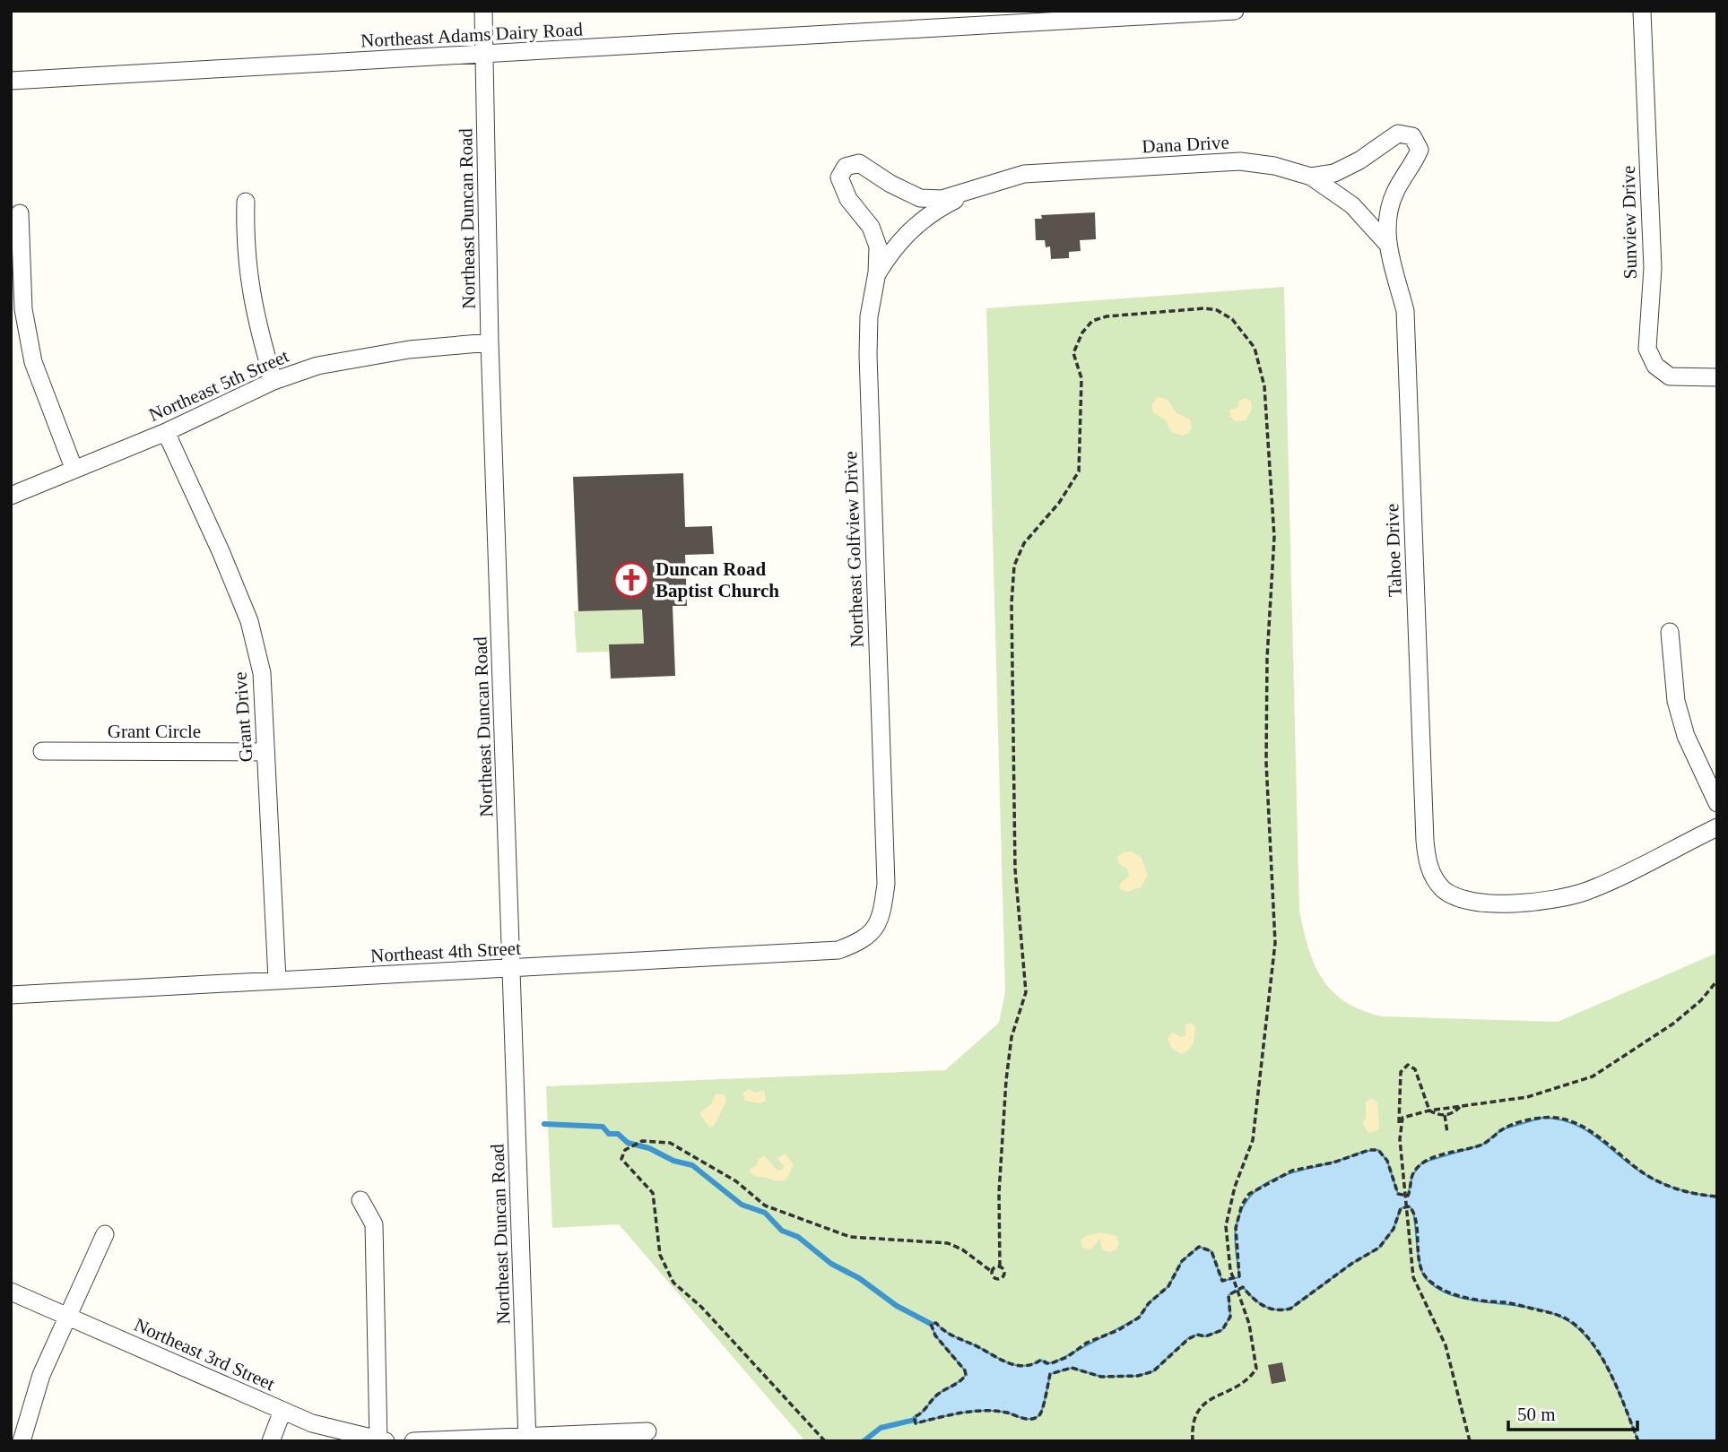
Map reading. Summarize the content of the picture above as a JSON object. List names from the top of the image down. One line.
{"streets":{"street":["Northeast Adams Dairy Road","Dana Drive","Northeast Duncan Road","Sunview Drive","Northeast 5th Street","Northeast Golfview Drive","Tahoe Drive","Grant Drive","Grant Circle","Northeast 4th Street","Northeast 3rd Street"]},"crossings":[["Northeast Adams Dairy Road","Northeast Duncan Road"],["Dana Drive","Northeast Golfview Drive"],["Dana Drive","Tahoe Drive"],["Northeast Duncan Road","Northeast 5th Street"],["Northeast Duncan Road","Northeast 4th Street"],["Northeast 5th Street","Grant Drive"],["Northeast Golfview Drive","Northeast 4th Street"],["Grant Drive","Grant Circle"],["Grant Drive","Northeast 4th Street"]],"places":{"church":["Duncan Road Baptist Church"]},"scale_bar":"50 m"}
